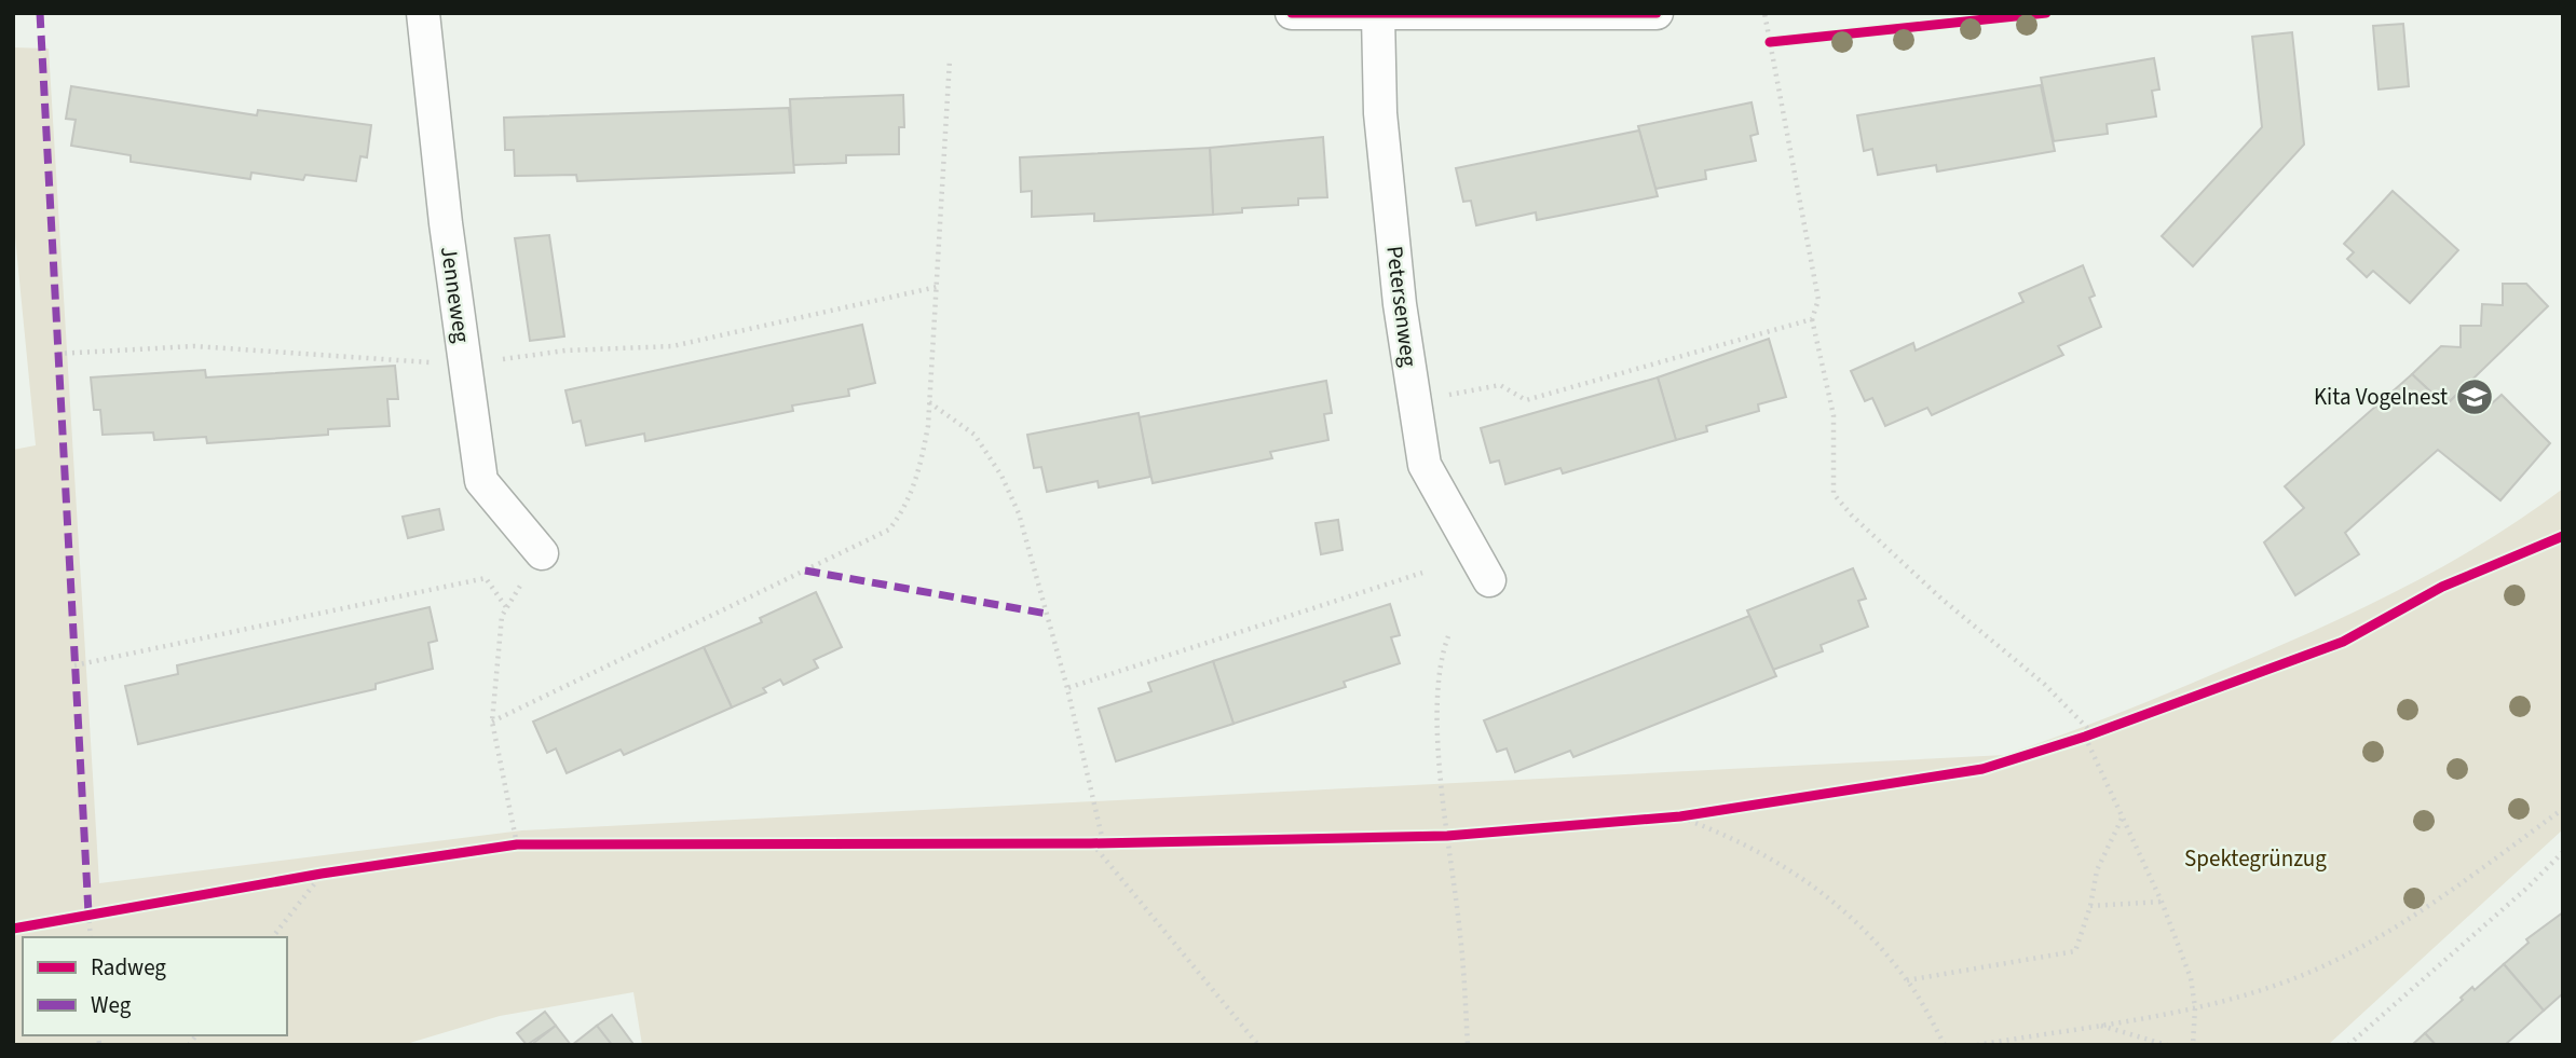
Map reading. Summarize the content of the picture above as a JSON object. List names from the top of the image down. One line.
{"streets":{"street":["Jenneweg","Petersenweg"]},"parks":["Spektegrünzug"],"places":{"school or university":["Kita Vogelnest"]},"legend":["Radweg","Weg"]}
